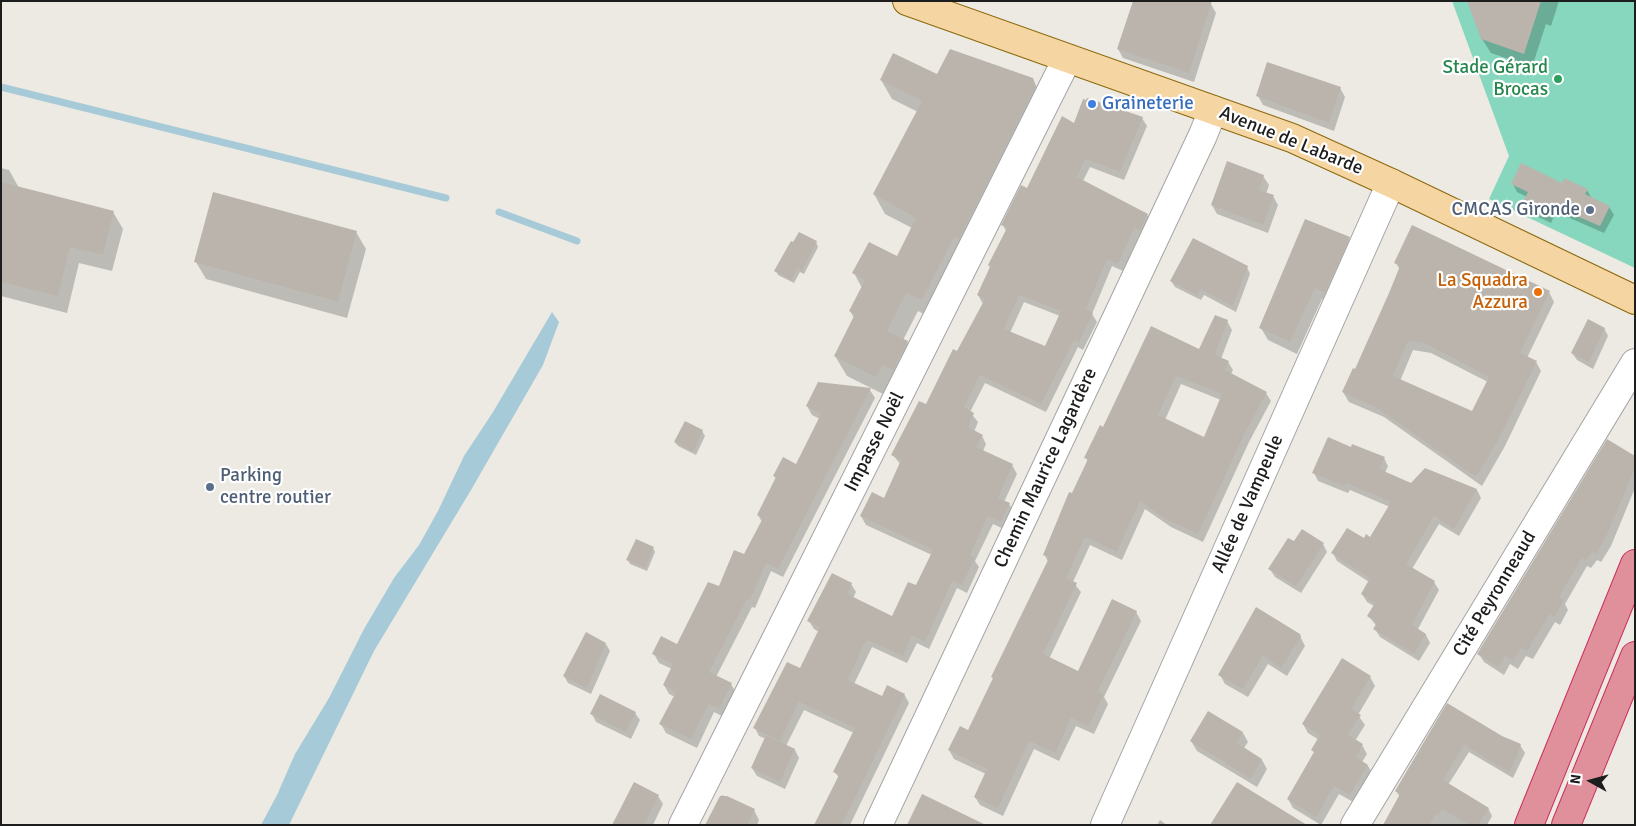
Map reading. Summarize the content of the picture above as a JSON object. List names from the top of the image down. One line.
{"streets":{"main road":["Avenue de Labarde"],"street":["Impasse Noël","Chemin Maurice Lagardère","Allée de Vampeule","Cité Peyronneaud"]},"crossings":[["Avenue de Labarde","Impasse Noël"],["Avenue de Labarde","Chemin Maurice Lagardère"],["Avenue de Labarde","Allée de Vampeule"]],"places":["Stade Gérard Brocas","Graineterie","CMCAS Gironde","La Squadra Azzura","Parking centre routier"],"north":"left"}
